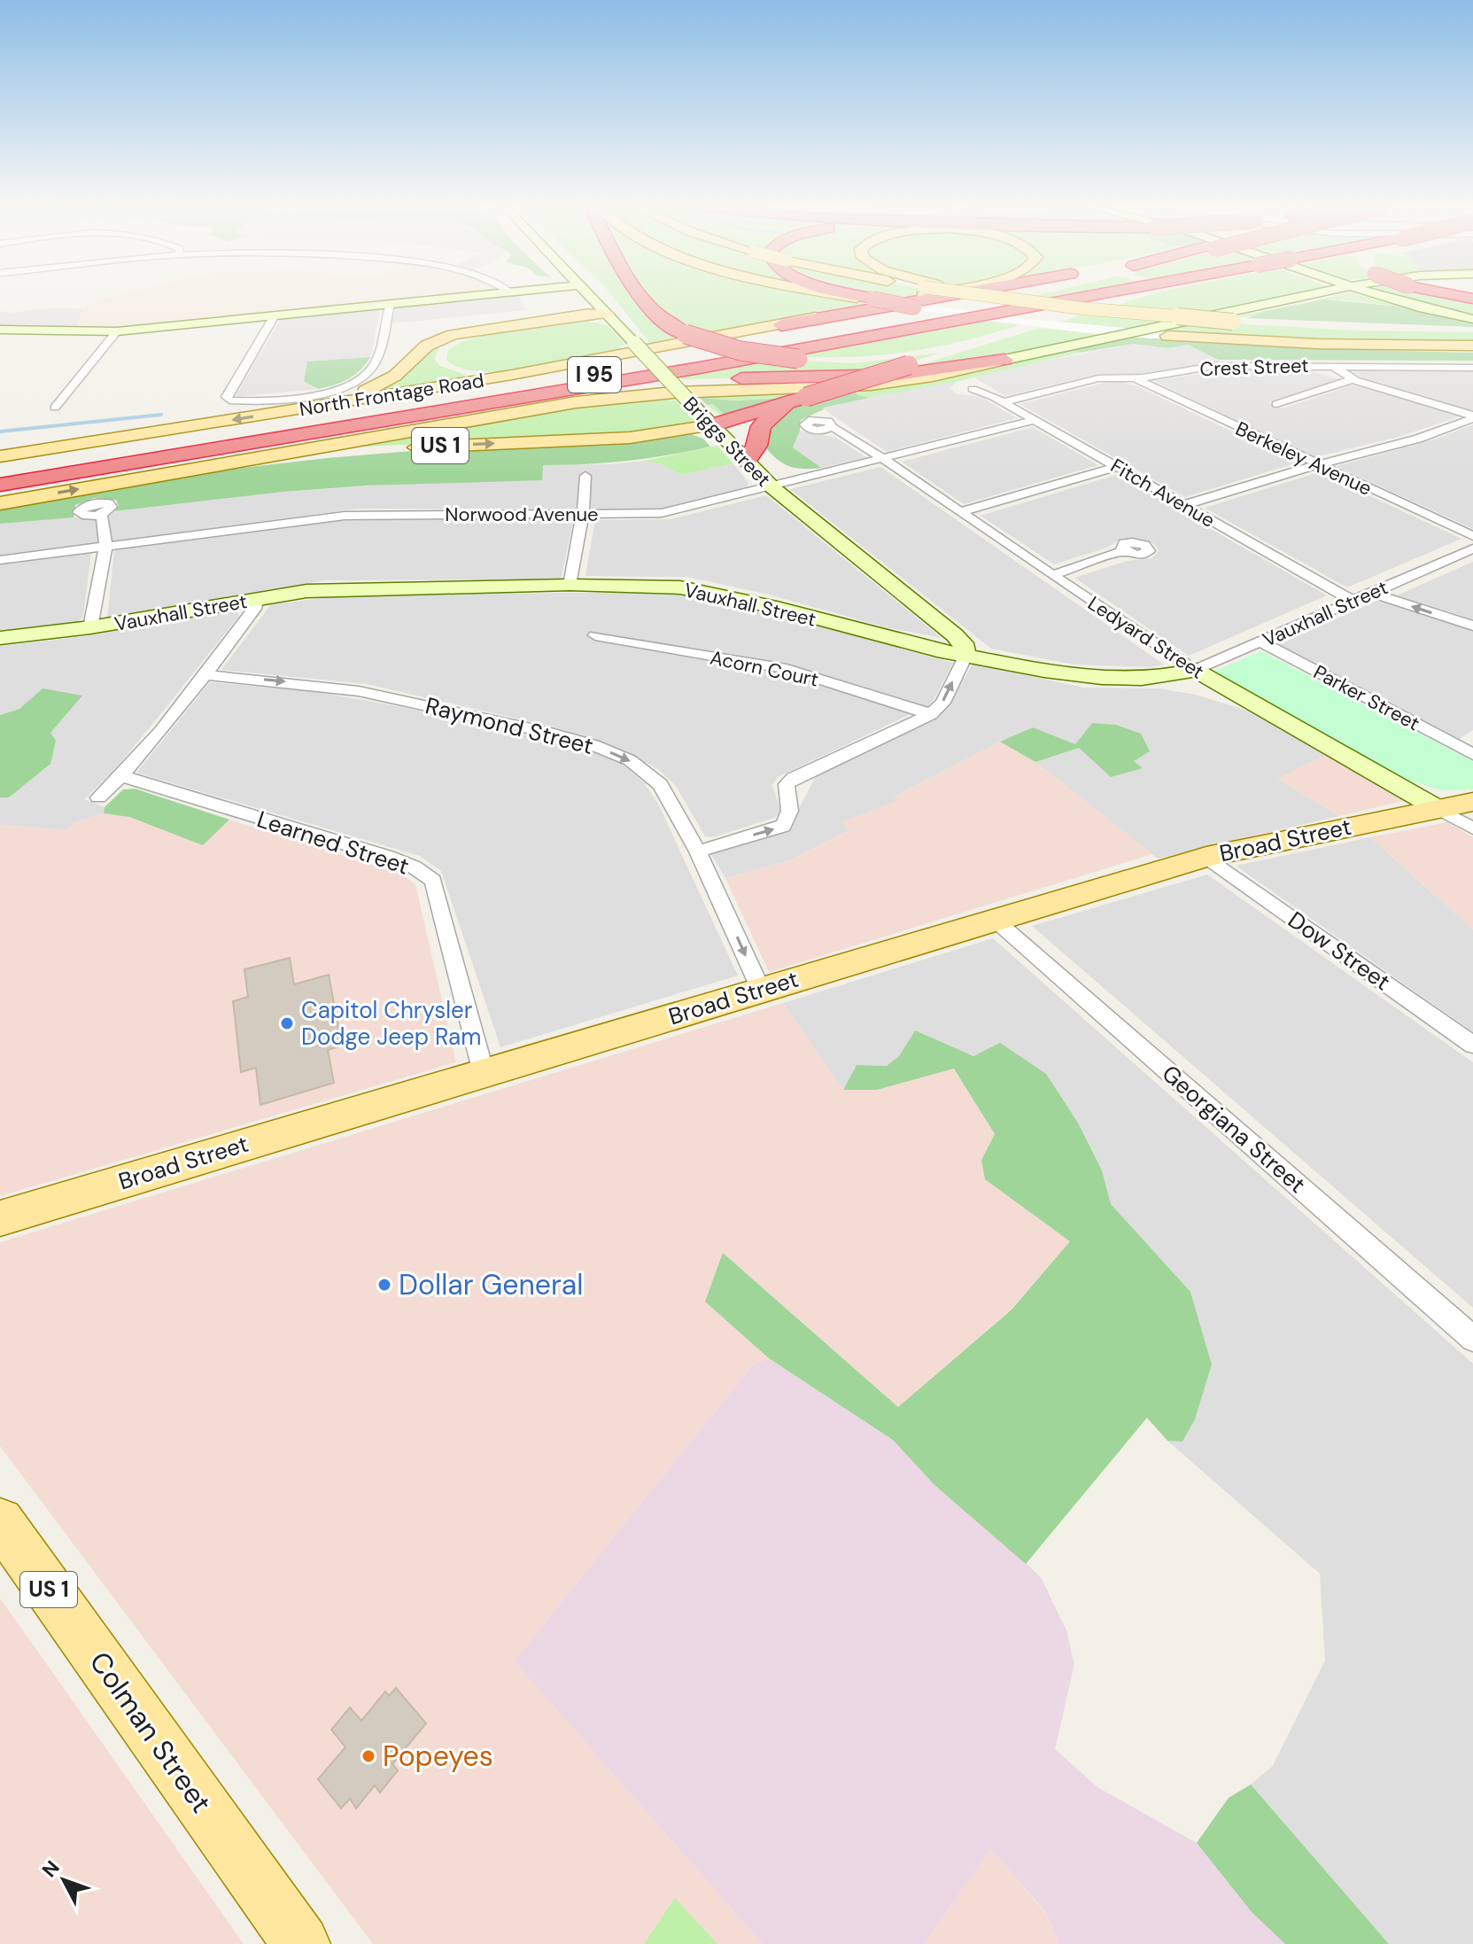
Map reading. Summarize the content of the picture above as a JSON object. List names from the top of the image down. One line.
{"streets":{"highway":["I 95","US 1"],"main road":["North Frontage Road","Broad Street","Colman Street"],"street":["Crest Street","Briggs Street","Berkeley Avenue","Fitch Avenue","Norwood Avenue","Vauxhall Street","Ledyard Street","Acorn Court","Parker Street","Raymond Street","Learned Street","Dow Street","Georgiana Street"]},"crossings":[["Crest Street","Berkeley Avenue"],["Crest Street","Fitch Avenue"],["I 95","North Frontage Road"],["Briggs Street","US 1"],["Briggs Street","Norwood Avenue"],["Briggs Street","Vauxhall Street"],["Fitch Avenue","Norwood Avenue"],["Fitch Avenue","Vauxhall Street"],["Norwood Avenue","Ledyard Street"],["Vauxhall Street","Ledyard Street"],["Vauxhall Street","Parker Street"],["Ledyard Street","Broad Street"],["Raymond Street","Broad Street"],["Broad Street","Learned Street"],["Broad Street","Dow Street"],["Broad Street","Georgiana Street"]],"one_way":["Raymond Street"],"places":["Capitol Chrysler Dodge Jeep Ram","Dollar General","Popeyes"],"north":"top left"}
